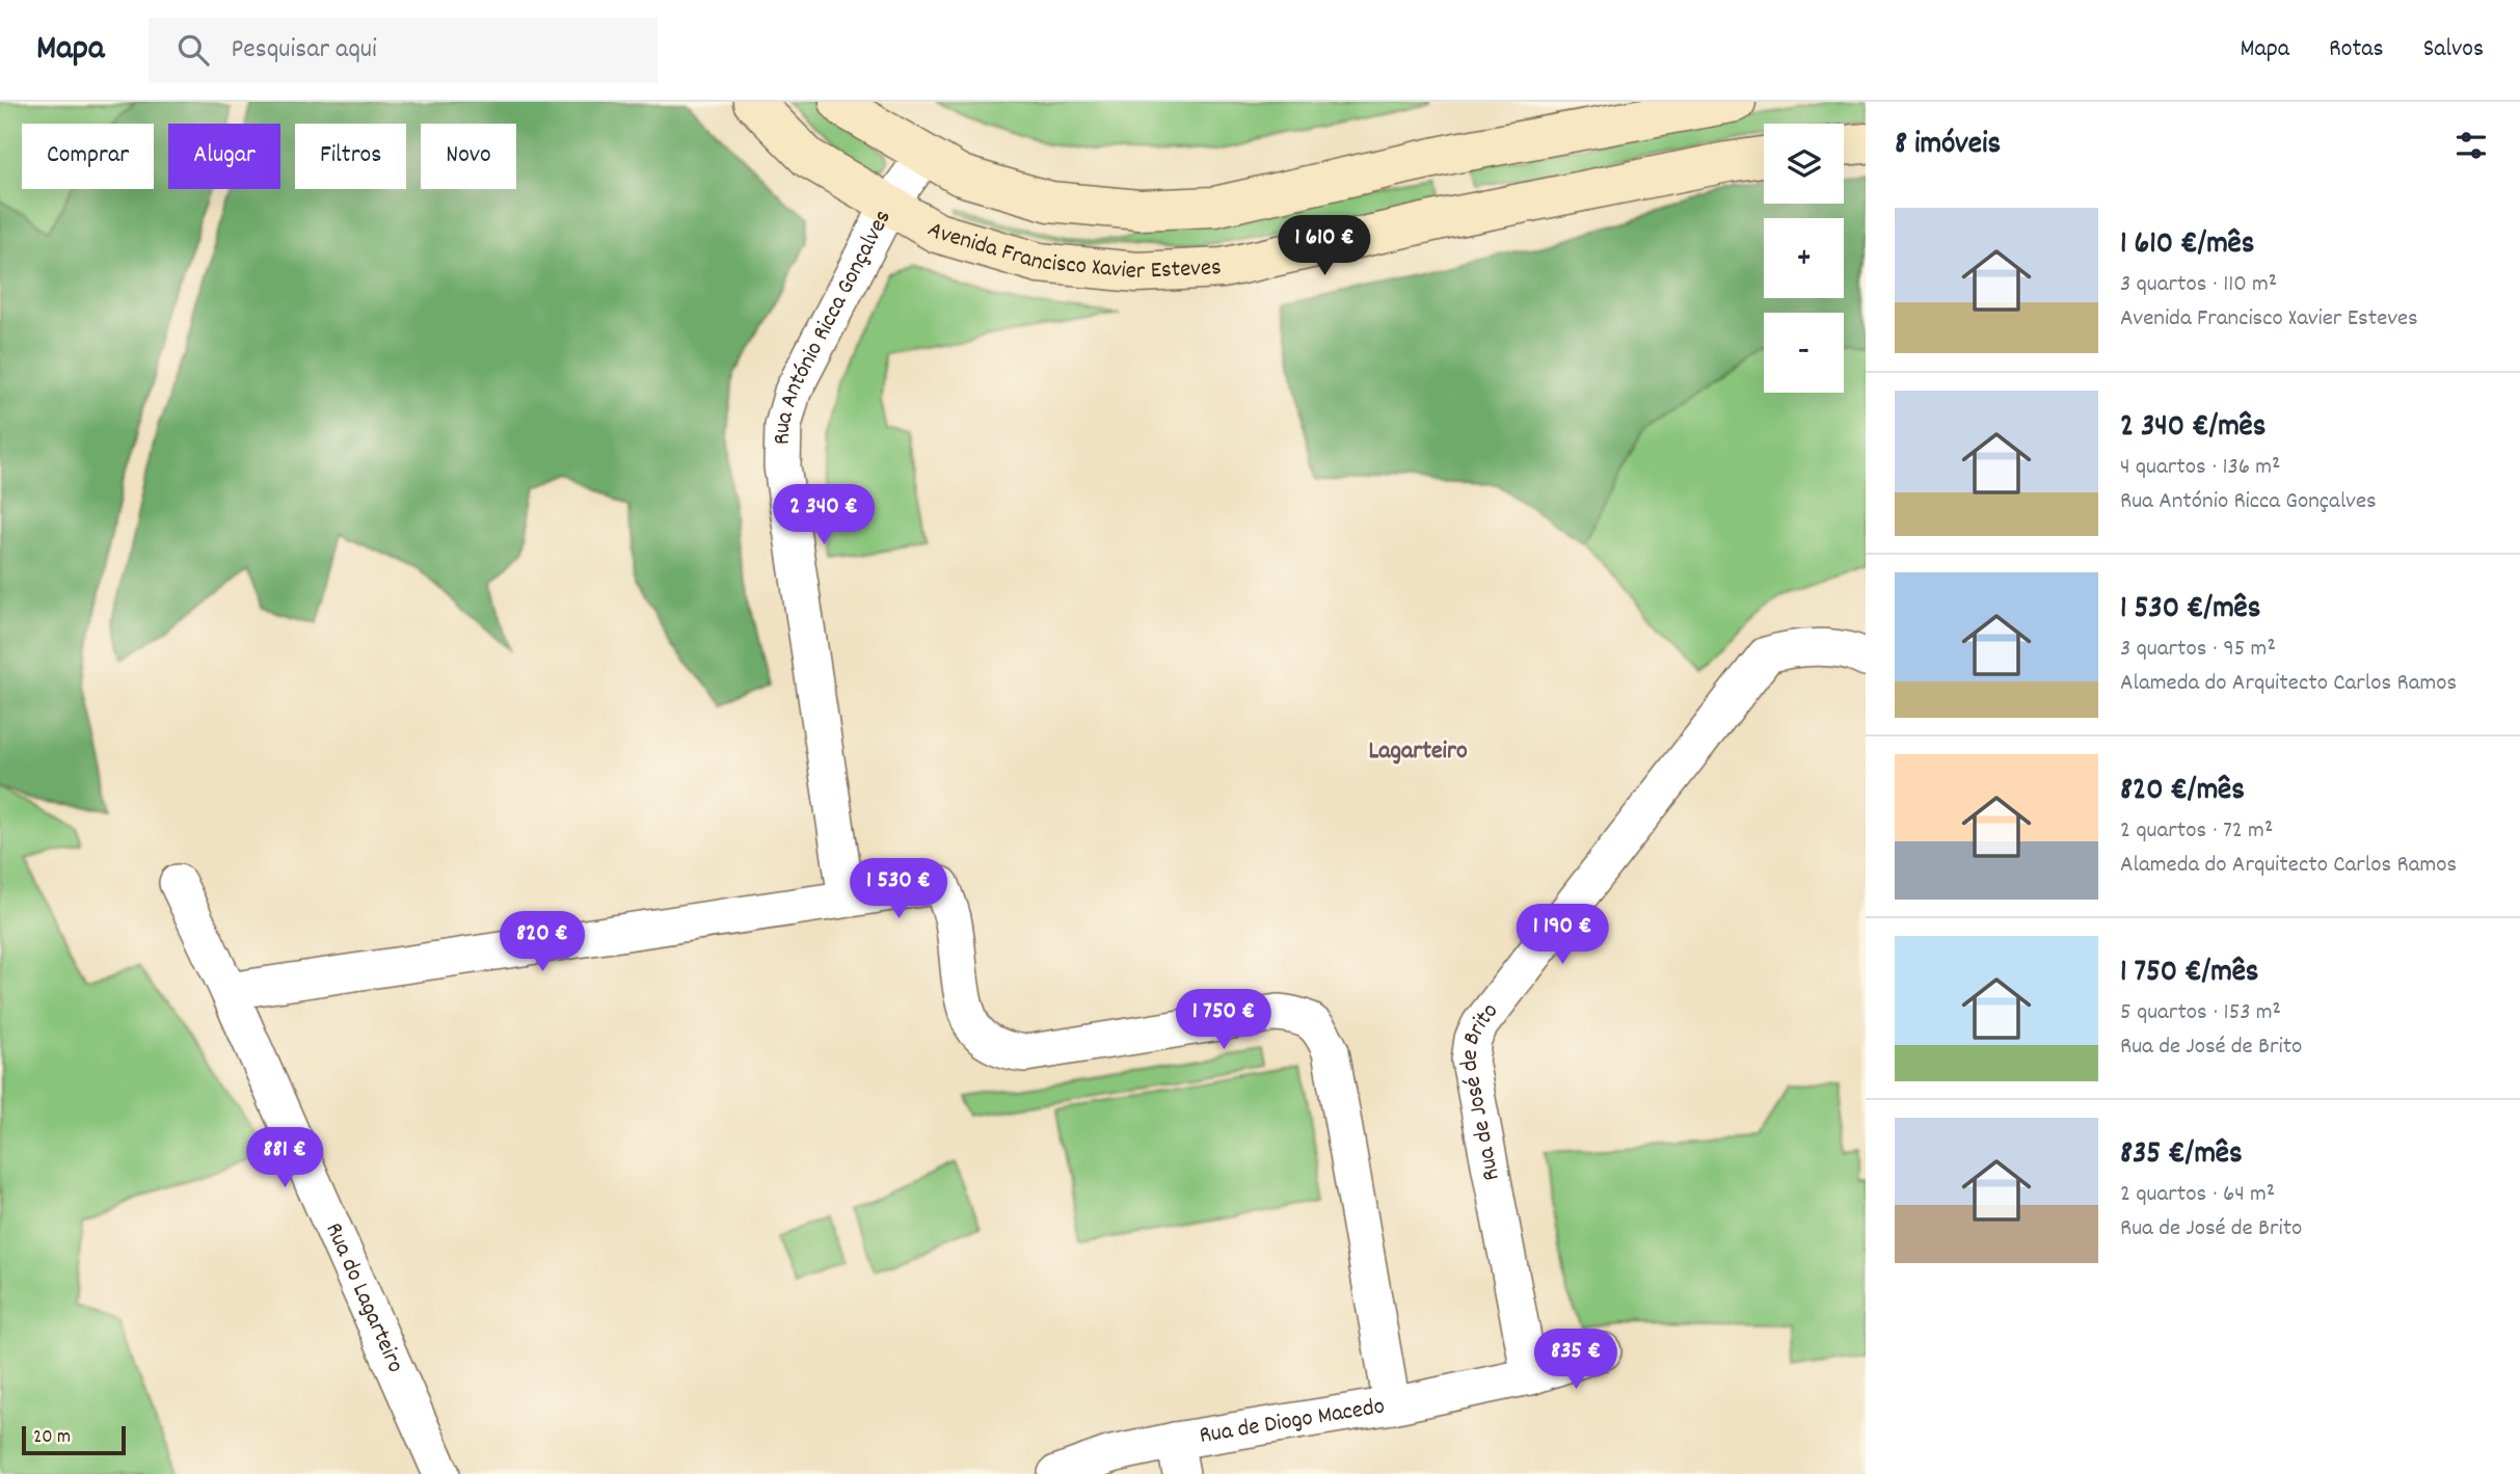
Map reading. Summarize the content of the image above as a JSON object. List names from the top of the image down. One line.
{"streets":{"main road":["Avenida Francisco Xavier Esteves"],"street":["Rua António Ricca Gonçalves","Rua de José de Brito","Rua do Lagarteiro","Rua de Diogo Macedo"]},"crossings":[["Avenida Francisco Xavier Esteves","Rua António Ricca Gonçalves"],["Rua de José de Brito","Rua de Diogo Macedo"]],"districts":["Lagarteiro"],"scale_bar":"20 m","page":{"header":"Mapa","search":"Pesquisar aqui","nav":["Mapa","Rotas","Salvos"],"heading":"8 imóveis","map_buttons":["+","−"],"chip":["Comprar","Alugar","Filtros","Novo"],"list":[{"name":"1 610 €/mês","note":"3 quartos · 110 m² · Avenida Francisco Xavier Esteves"},{"name":"2 340 €/mês","note":"4 quartos · 136 m² · Rua António Ricca Gonçalves"},{"name":"1 530 €/mês","note":"3 quartos · 95 m² · Alameda do Arquitecto Carlos Ramos"},{"name":"820 €/mês","note":"2 quartos · 72 m² · Alameda do Arquitecto Carlos Ramos"},{"name":"1 750 €/mês","note":"5 quartos · 153 m² · Rua de José de Brito"},{"name":"835 €/mês","note":"2 quartos · 64 m² · Rua de José de Brito"}],"price":["1 610 €","2 340 €","1 530 €","1 190 €","820 €","1 750 €","881 €","835 €"],"scale":"20 m"}}
